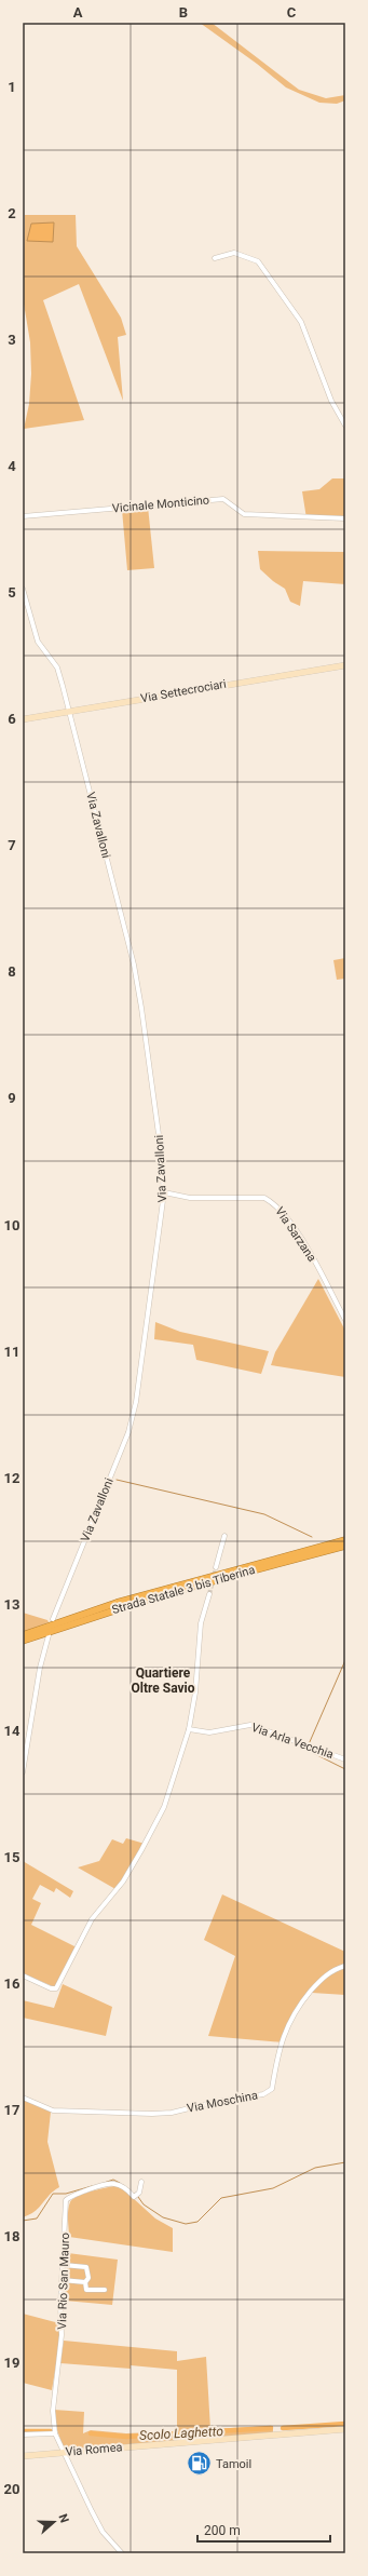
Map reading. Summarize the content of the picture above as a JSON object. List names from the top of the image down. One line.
{"streets":{"highway":["Strada Statale 3 bis Tiberina"],"main road":["Via Settecrociari","Via Romea"],"street":["Vicinale Monticino","Via Zavalloni","Via Sarzana","Via Arla Vecchia","Via Moschina","Via Rio San Mauro"]},"crossings":[["Via Settecrociari","Via Zavalloni"],["Via Zavalloni","Via Sarzana"],["Via Rio San Mauro","Via Romea"]],"districts":["Quartiere Oltre Savio"],"water":["Scolo Laghetto"],"places":{"fuel station":["Tamoil"]},"scale_bar":"200 m","north":"right","grid":{"columns":["A","B","C"],"rows":["1","2","3","4","5","6","7","8","9","10","11","12","13","14","15","16","17","18","19","20"]}}
